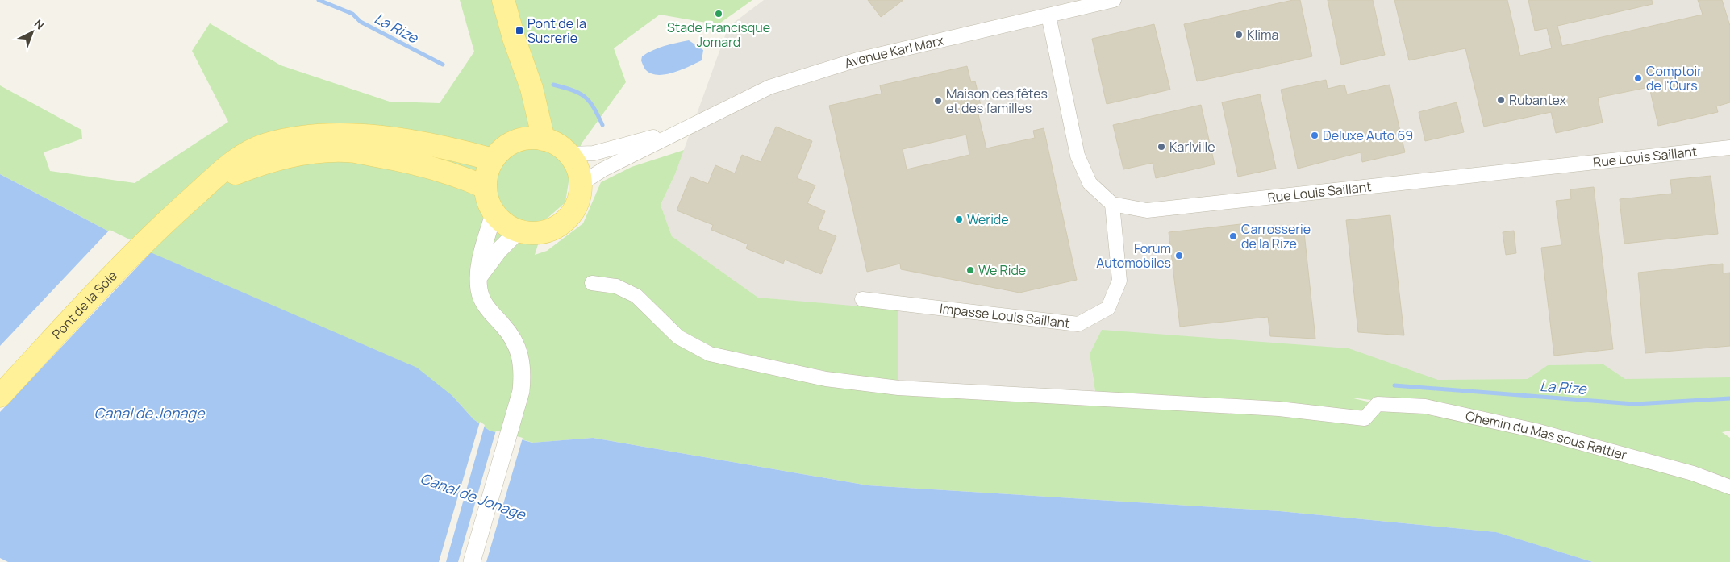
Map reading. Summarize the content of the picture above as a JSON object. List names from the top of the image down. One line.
{"streets":{"main road":["Pont de la Soie"],"street":["Avenue Karl Marx","Rue Louis Saillant","Impasse Louis Saillant","Chemin du Mas sous Rattier"]},"crossings":[["Avenue Karl Marx","Pont de la Soie"],["Rue Louis Saillant","Impasse Louis Saillant"]],"water":["La Rize","Canal de Jonage"],"places":{"other":["Stade Francisque Jomard","Klima","Comptoir de l'Ours","Rubantex","Maison des fêtes et des familles","Deluxe Auto 69","Karlville","Weride","Carrosserie de la Rize","Forum Automobiles","We Ride"],"transit":["Pont de la Sucrerie"]},"north":"top right"}
